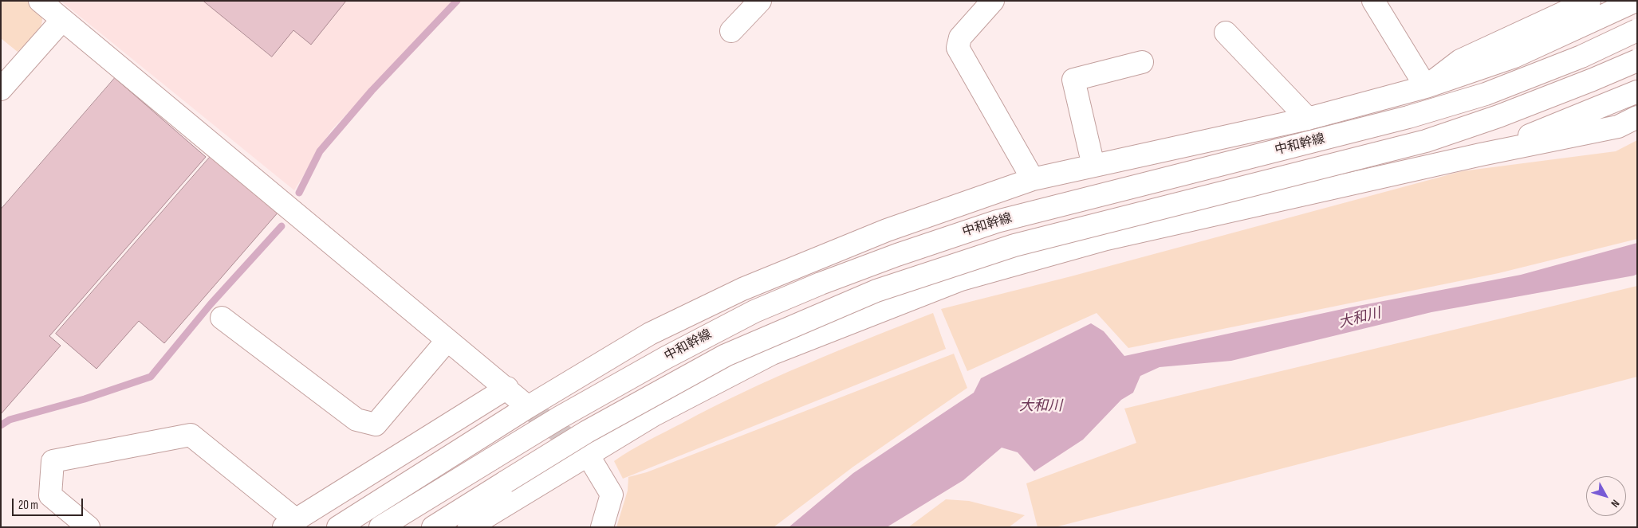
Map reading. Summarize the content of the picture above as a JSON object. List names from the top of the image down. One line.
{"streets":{"street":["中和幹線"]},"water":["大和川"],"scale_bar":"20 m","north":"bottom right"}
